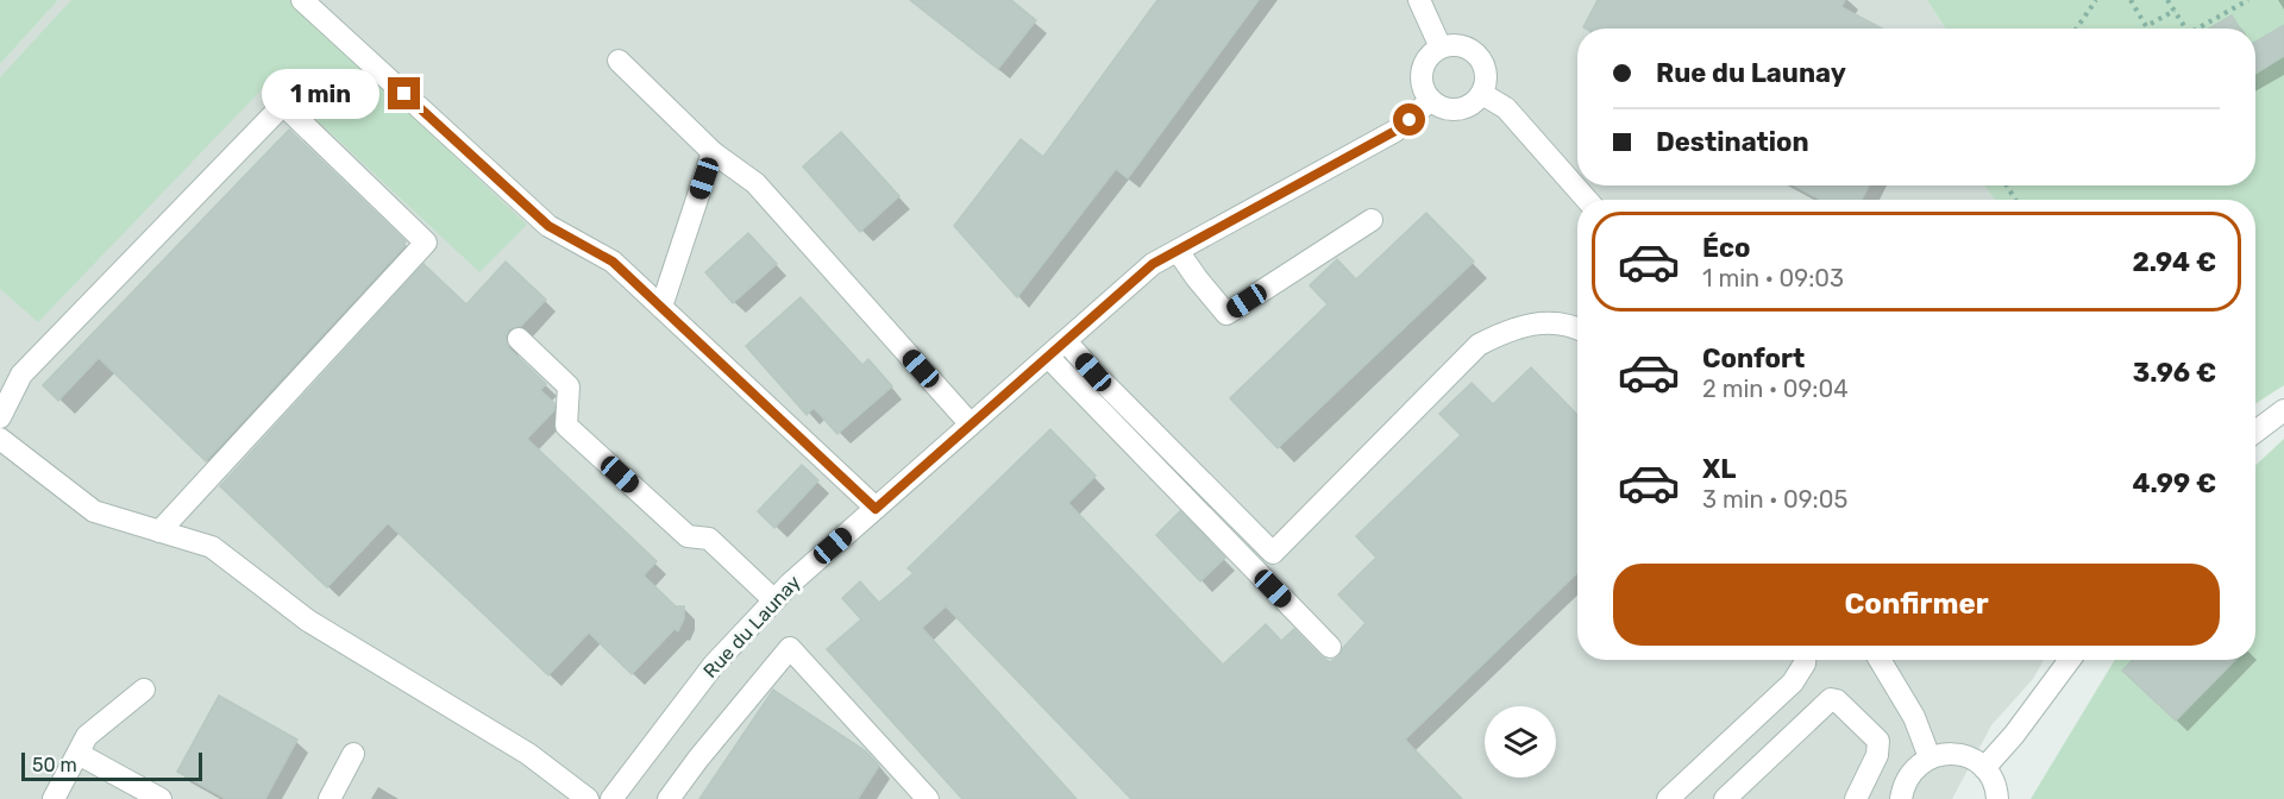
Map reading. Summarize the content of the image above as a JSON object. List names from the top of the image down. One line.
{"streets":{"street":["Rue du Launay"]},"scale_bar":"50 m","page":{"banner":["Rue du Launay","Destination"],"bubble":"1 min","list":[{"name":"Éco","note":"1 min · 09:03","value":"2.94 €"},{"name":"Confort","note":"2 min · 09:04","value":"3.96 €"},{"name":"XL","note":"3 min · 09:05","value":"4.99 €"}],"buttons":"Confirmer","scale":"50 m"}}
